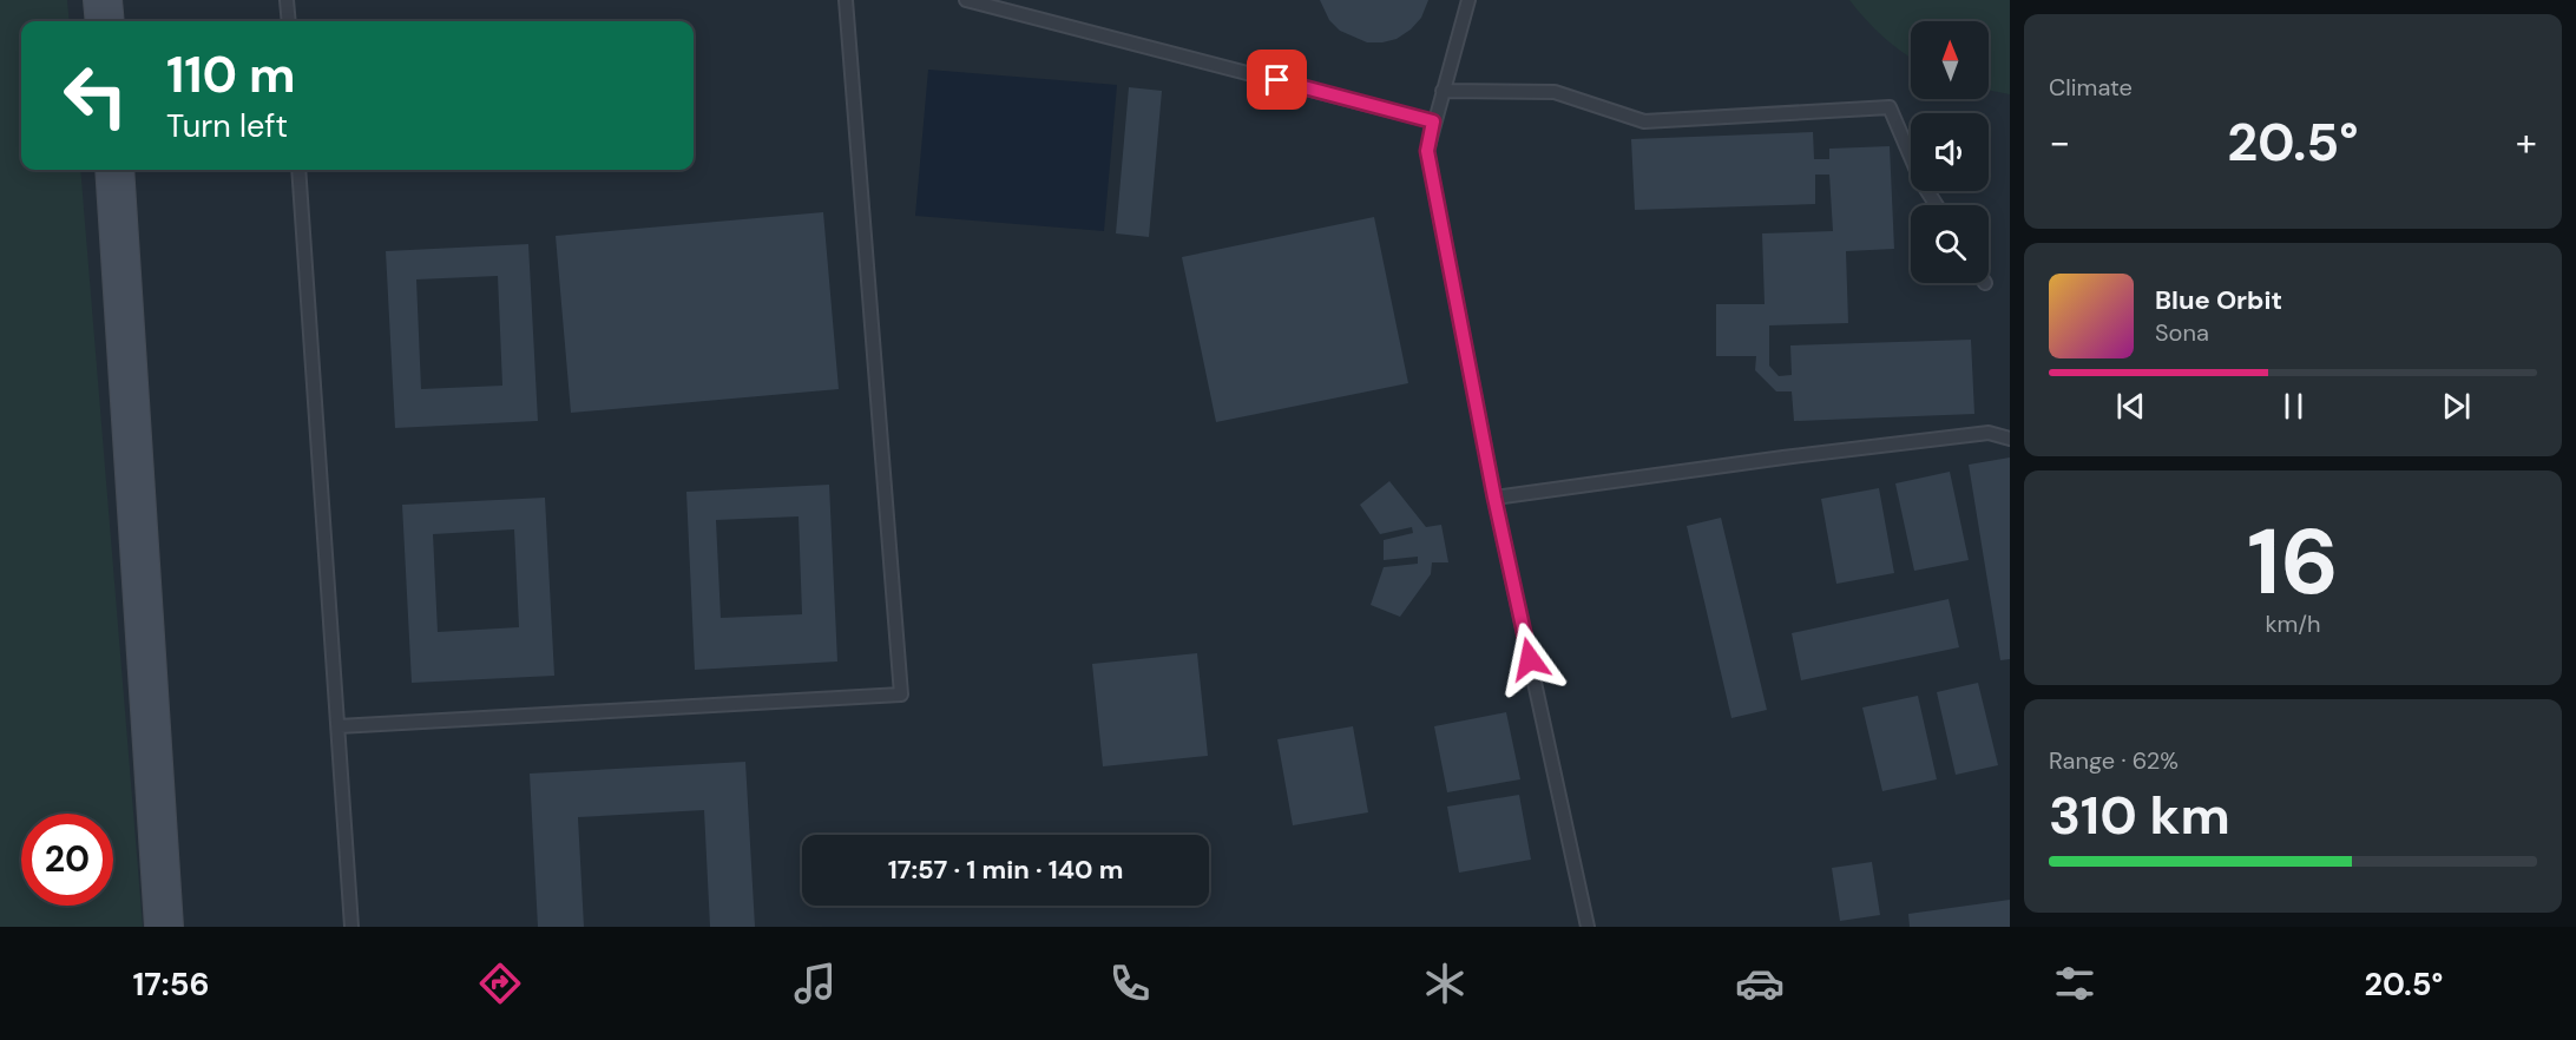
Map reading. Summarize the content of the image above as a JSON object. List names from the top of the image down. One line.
{"north":"top","page":{"tile":["Climate",["16","km/h"],["Range · 62%","310 km"]],"turn":["110 m","Turn left"],"heat":["−","20.5°","+"],"song":["Blue Orbit","Sona"],"limit":"20","trip":"17:57 · 1 min · 140 m","tabs":["17:56","20.5°"]}}
